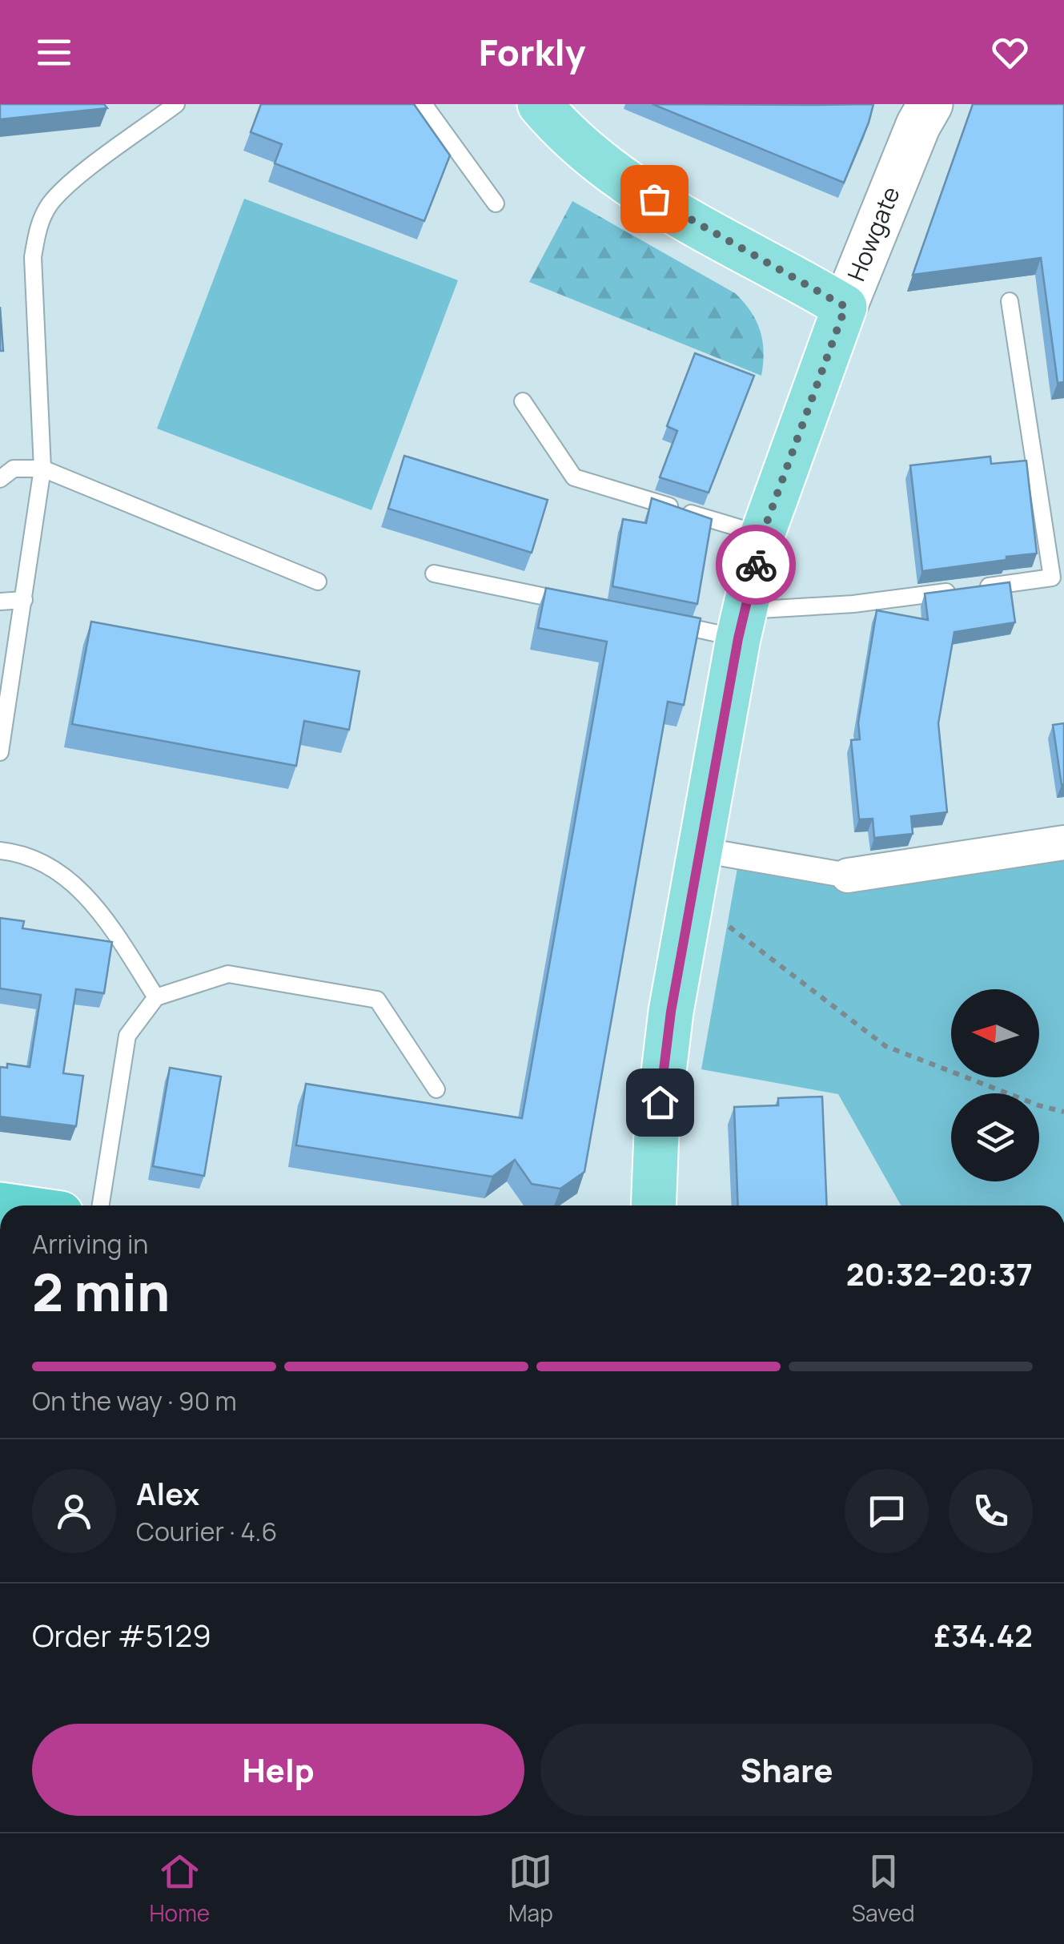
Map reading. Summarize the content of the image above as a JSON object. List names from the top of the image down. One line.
{"streets":{"main road":["Howgate"]},"north":"left","page":{"header":"Forkly","heading":["2 min","Arriving in","20:32–20:37"],"panel":["Alex","Courier · 4.6","Order #5129","£34.42"],"bar":"On the way · 90 m","buttons":["Help","Share"],"tabs":["Home","Map","Saved"]}}
